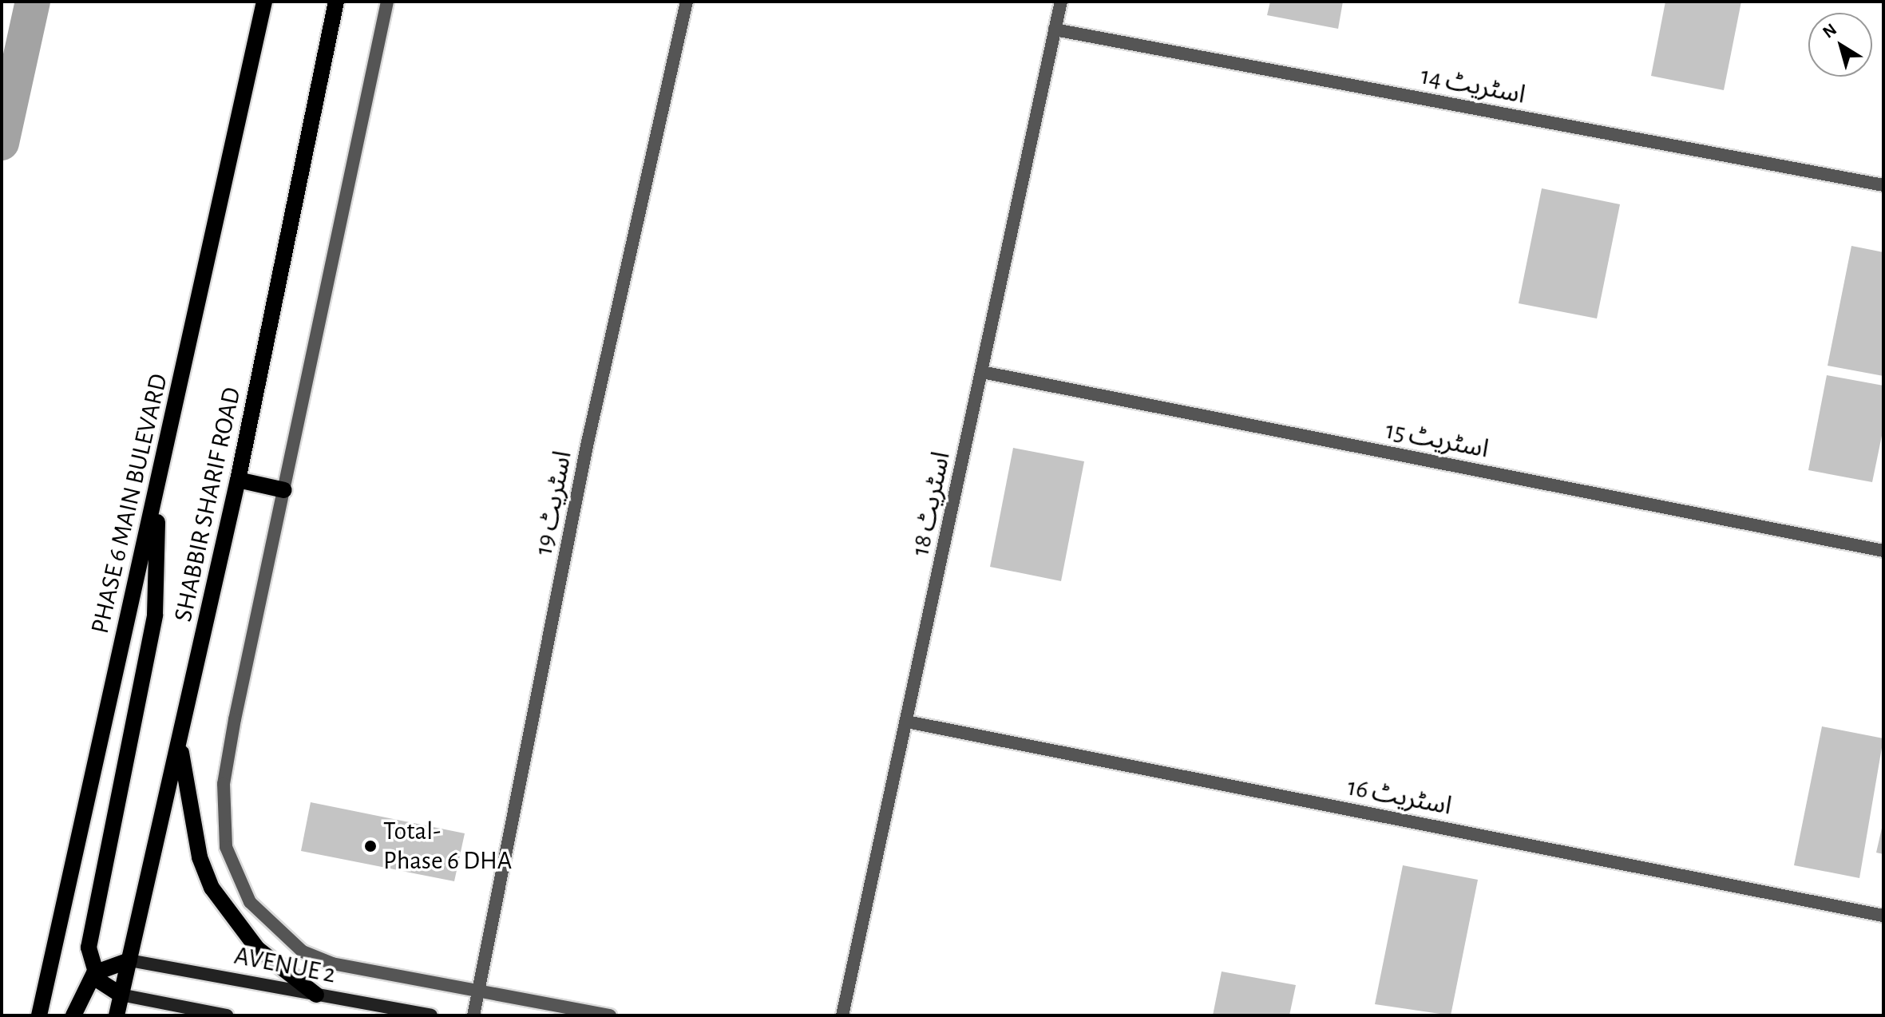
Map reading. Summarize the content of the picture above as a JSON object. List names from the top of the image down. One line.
{"streets":{"main road":["PHASE 6 MAIN BULEVARD","SHABBIR SHARIF ROAD","AVENUE 2"],"street":["اسٹریٹ 14","اسٹریٹ 15","اسٹریٹ 19","اسٹریٹ 18","اسٹریٹ 16"]},"crossings":[["اسٹریٹ 14","اسٹریٹ 18"],["اسٹریٹ 15","اسٹریٹ 18"],["اسٹریٹ 18","اسٹریٹ 16"],["SHABBIR SHARIF ROAD","AVENUE 2"]],"places":["Total- Phase 6 DHA"],"north":"top left"}
